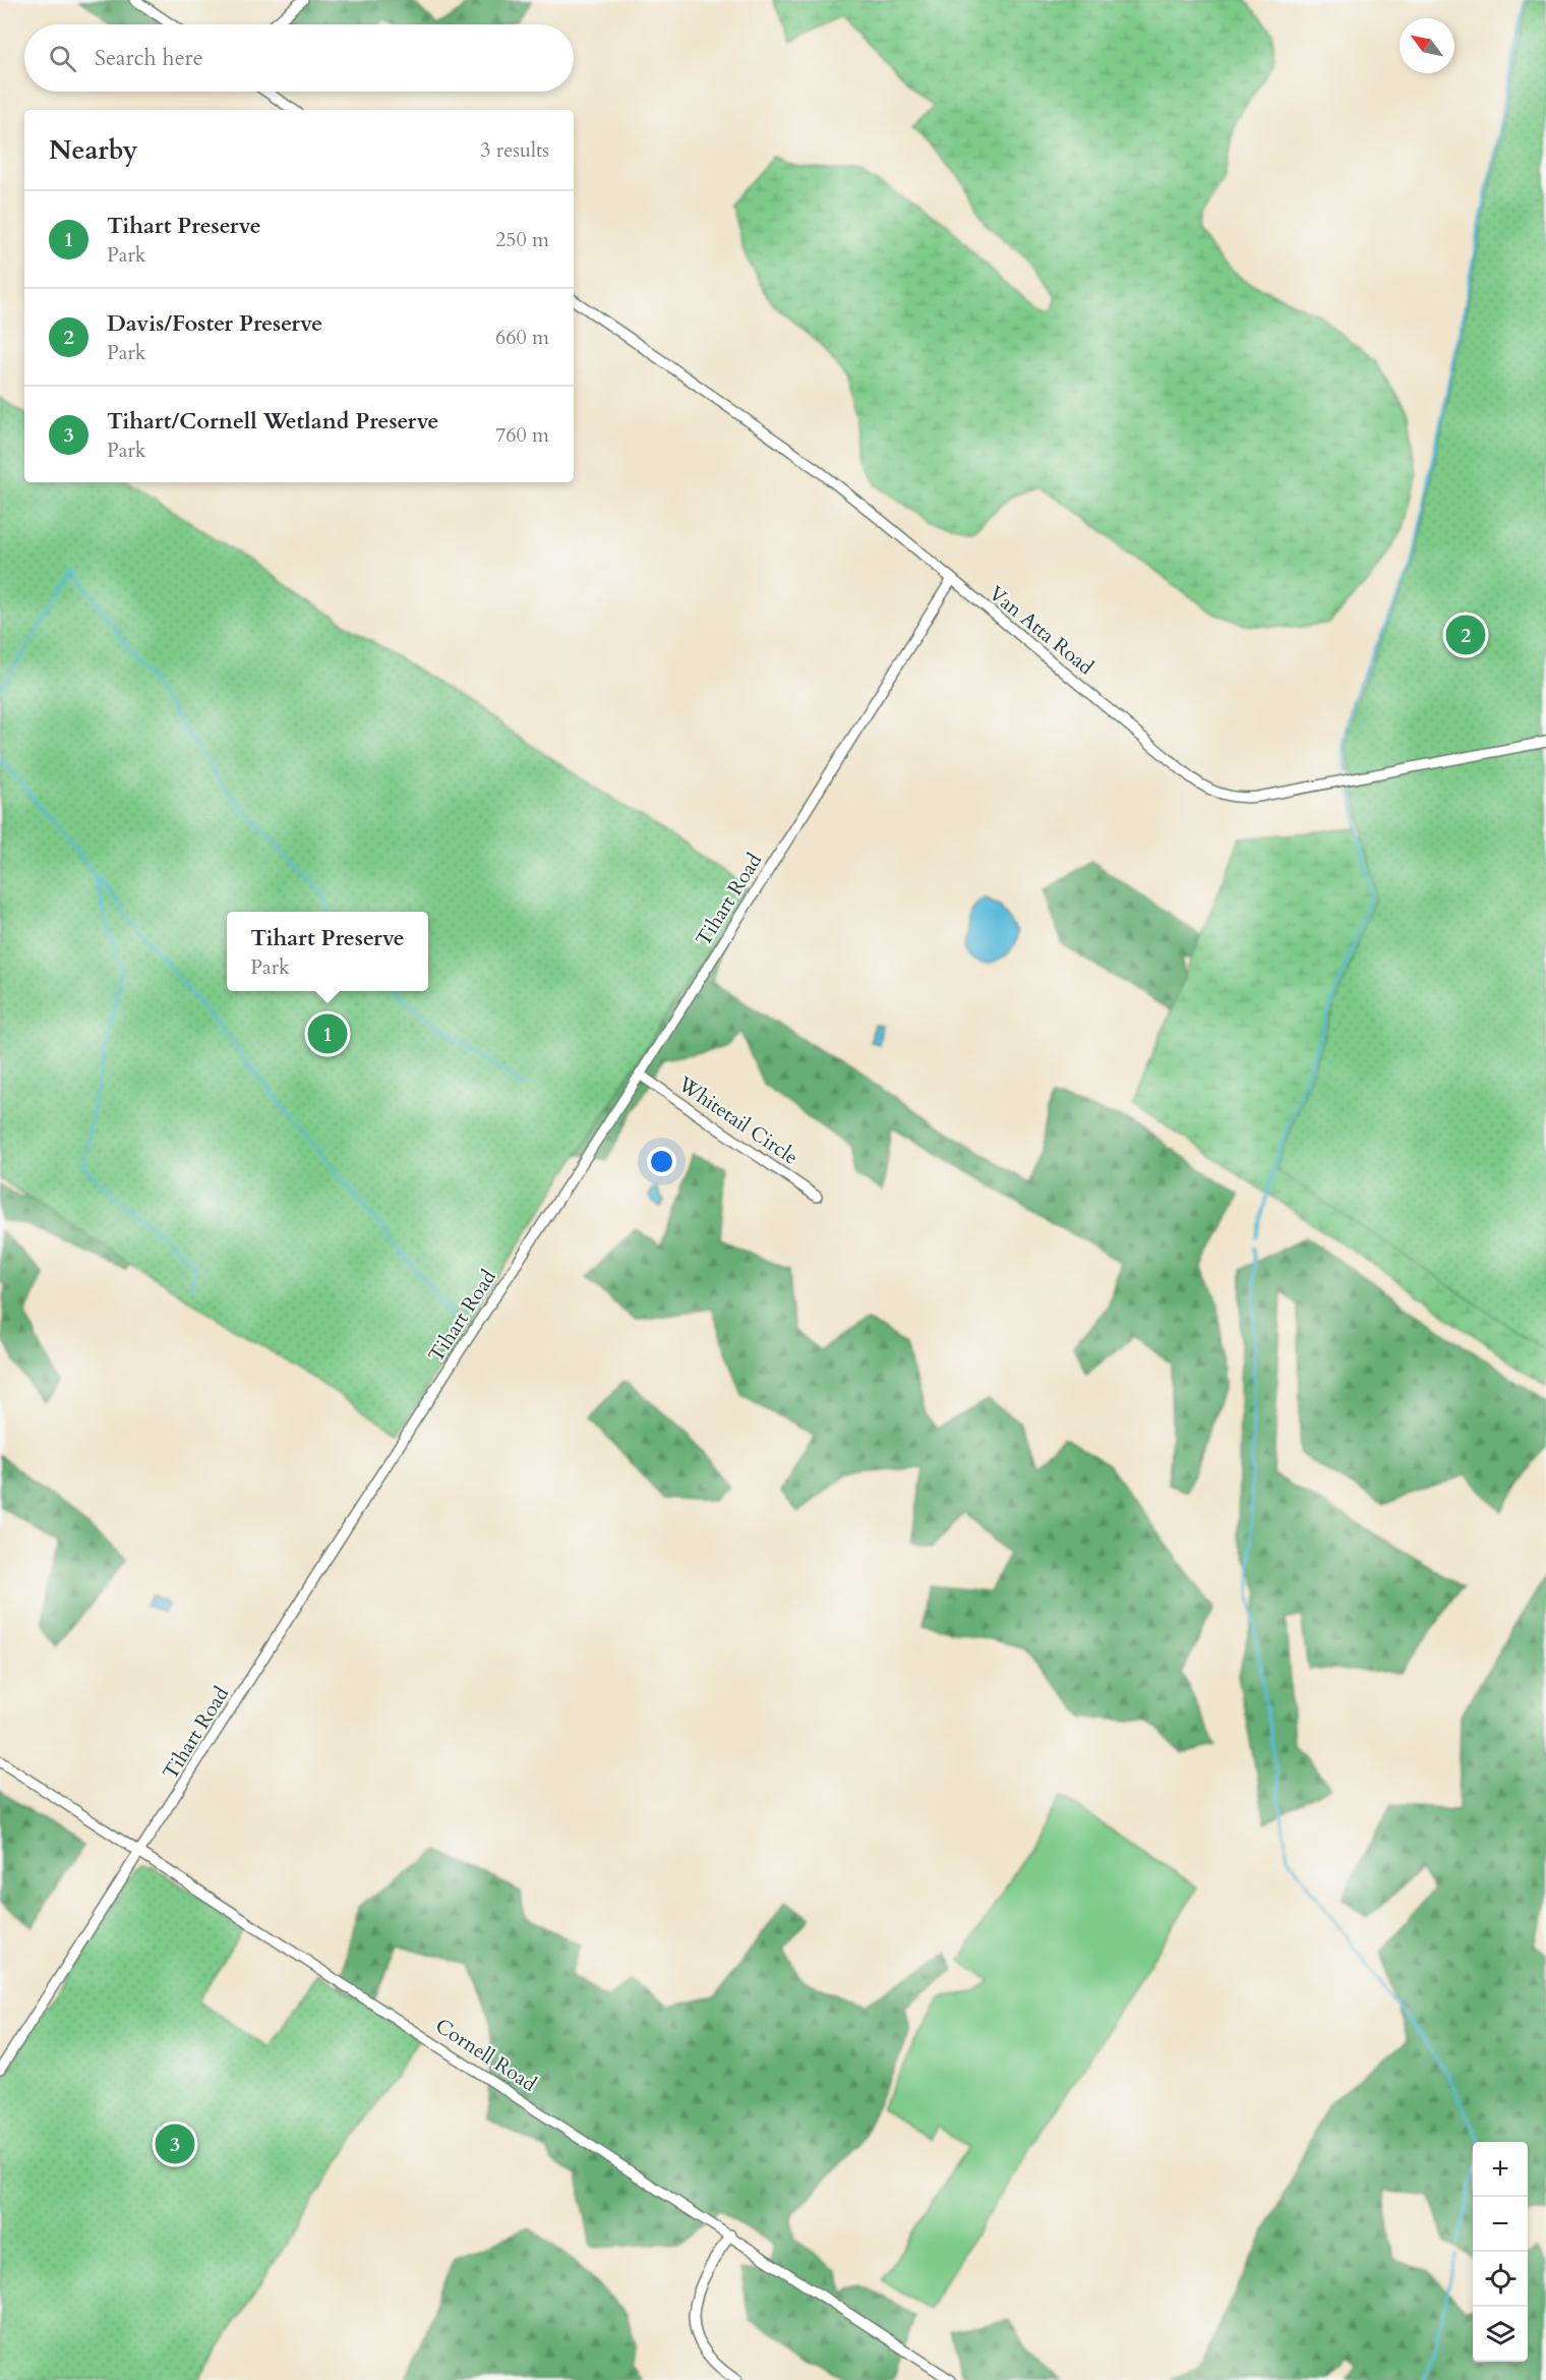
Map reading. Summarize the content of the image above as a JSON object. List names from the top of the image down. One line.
{"streets":{"street":["Van Atta Road","Tihart Road","Whitetail Circle","Cornell Road"]},"crossings":[["Van Atta Road","Tihart Road"],["Tihart Road","Whitetail Circle"],["Tihart Road","Cornell Road"]],"north":"top left","page":{"search":"Search here","heading":["Nearby","3 results"],"list":[{"mark":"1","name":"Tihart Preserve","note":"Park","value":"250 m"},{"mark":"2","name":"Davis/Foster Preserve","note":"Park","value":"660 m"},{"mark":"3","name":"Tihart/Cornell Wetland Preserve","note":"Park","value":"760 m"}],"pins":["2","1","3"],"popup":["Tihart Preserve","Park"],"map_buttons":["+","−"]}}
